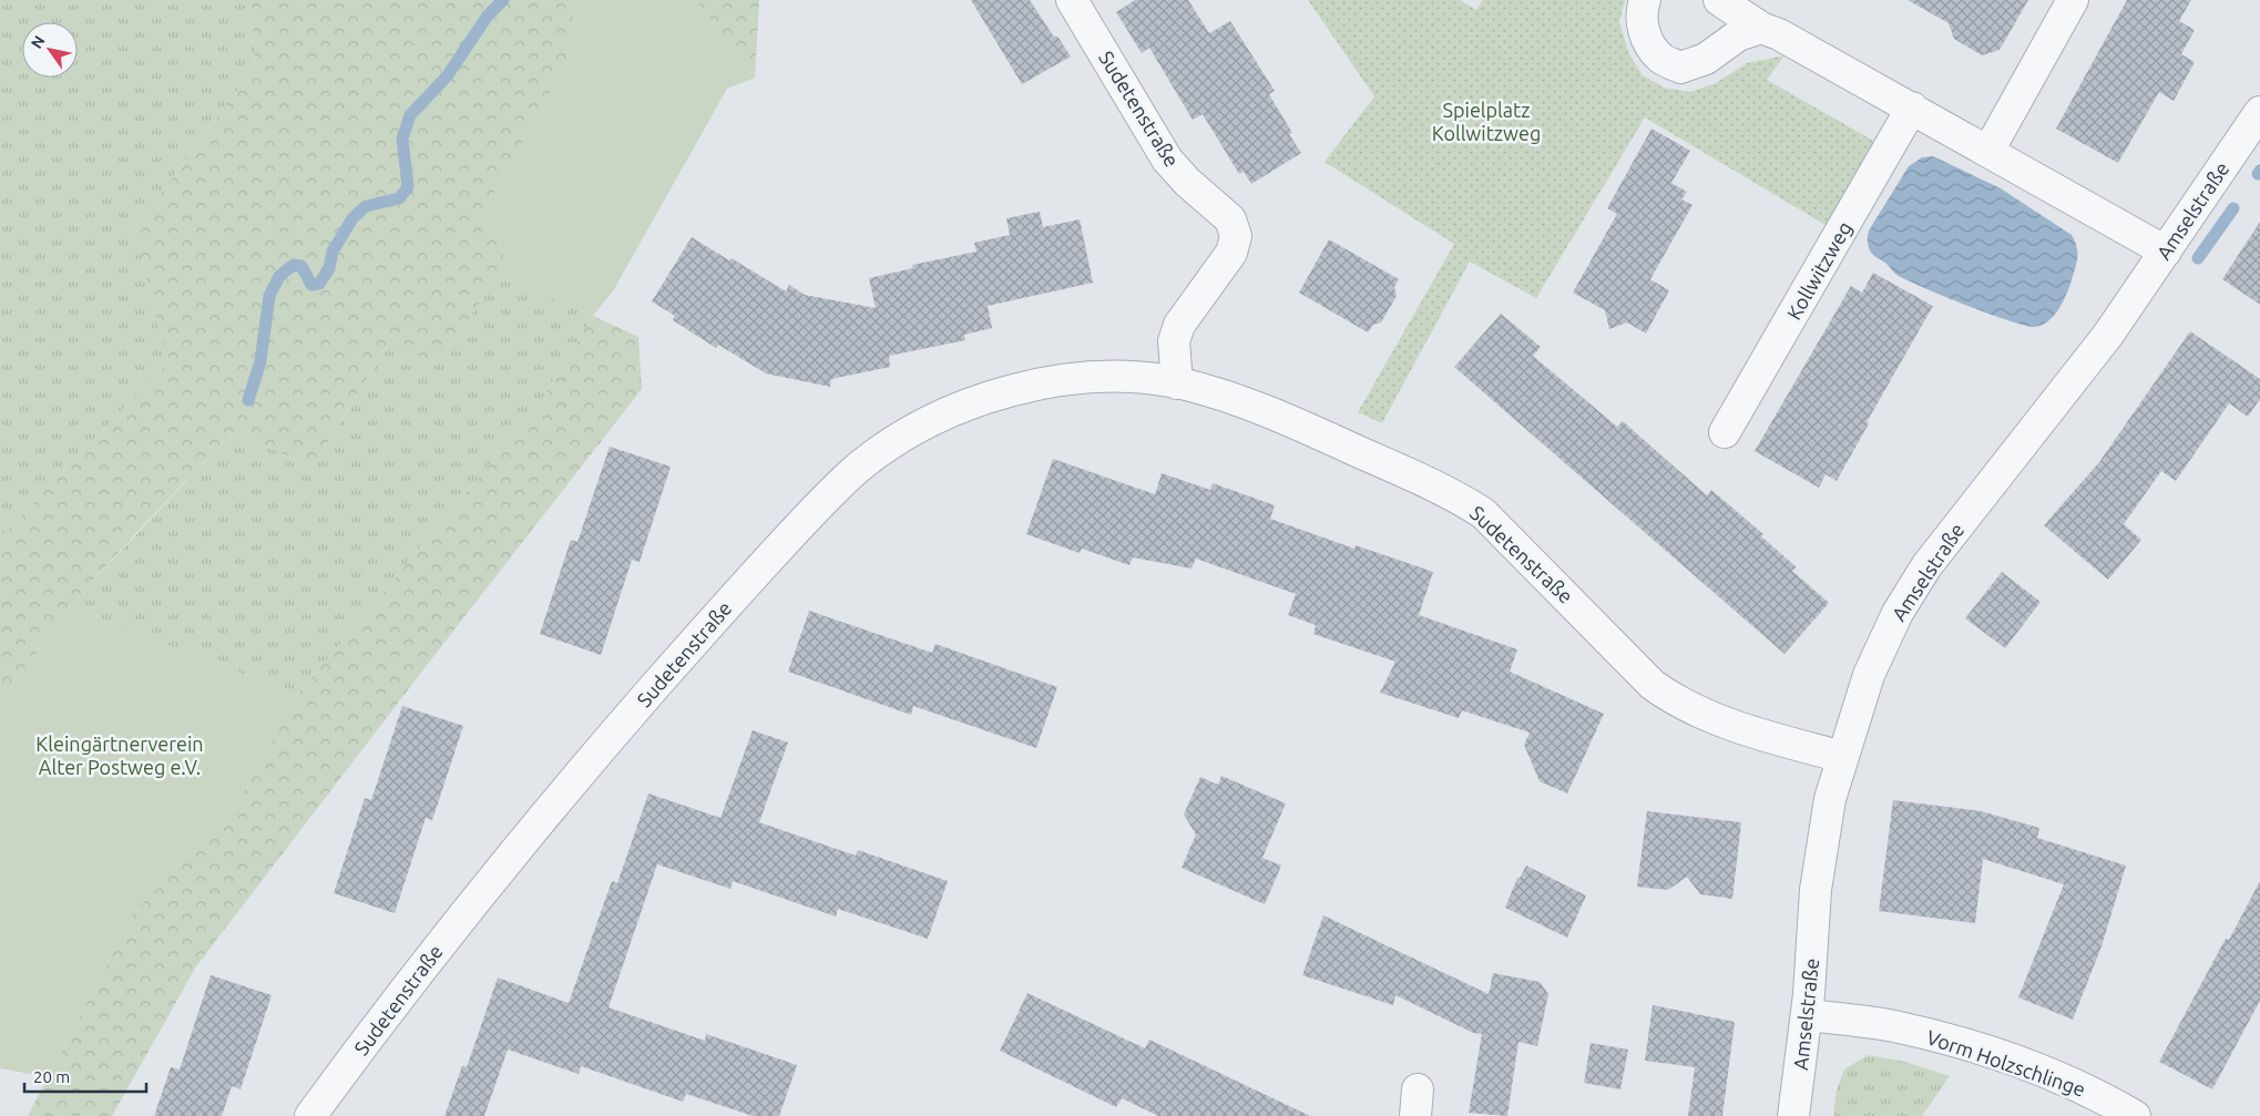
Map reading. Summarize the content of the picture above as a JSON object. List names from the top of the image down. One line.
{"streets":{"street":["Sudetenstraße","Amselstraße","Kollwitzweg","Vorm Holzschlinge"]},"crossings":[["Sudetenstraße","Amselstraße"],["Amselstraße","Vorm Holzschlinge"]],"parks":["Spielplatz Kollwitzweg","Kleingärtnerverein Alter Postweg e.V."],"scale_bar":"20 m","north":"top left"}
